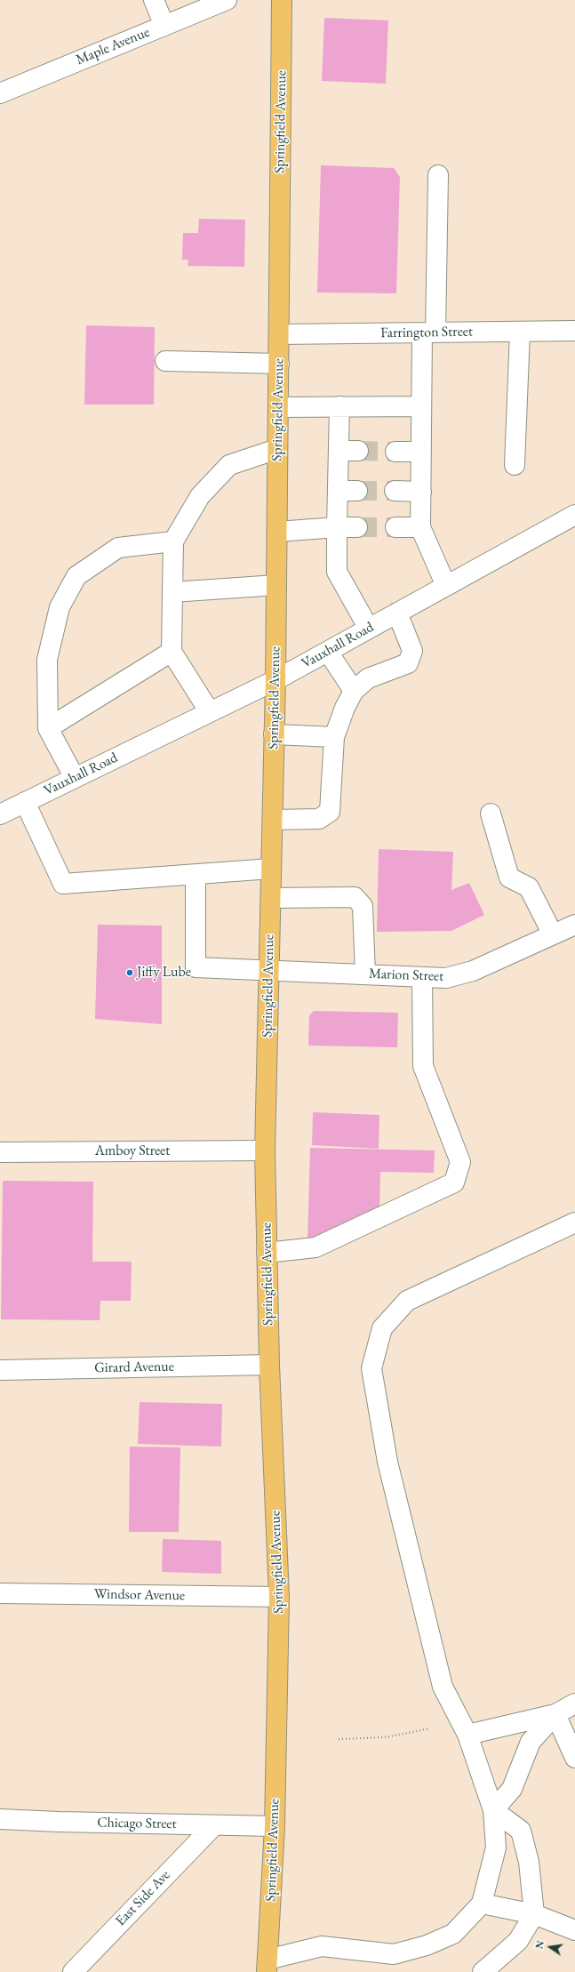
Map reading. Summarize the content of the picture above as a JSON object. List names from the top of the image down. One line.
{"streets":{"main road":["Springfield Avenue"],"street":["Maple Avenue","Farrington Street","Vauxhall Road","Marion Street","Amboy Street","Girard Avenue","Windsor Avenue","Chicago Street","East Side Ave"]},"crossings":[["Springfield Avenue","Farrington Street"],["Springfield Avenue","Vauxhall Road"],["Springfield Avenue","Marion Street"],["Springfield Avenue","Amboy Street"],["Springfield Avenue","Girard Avenue"],["Springfield Avenue","Windsor Avenue"],["Springfield Avenue","Chicago Street"],["Chicago Street","East Side Ave"]],"places":["Jiffy Lube"],"north":"left"}
